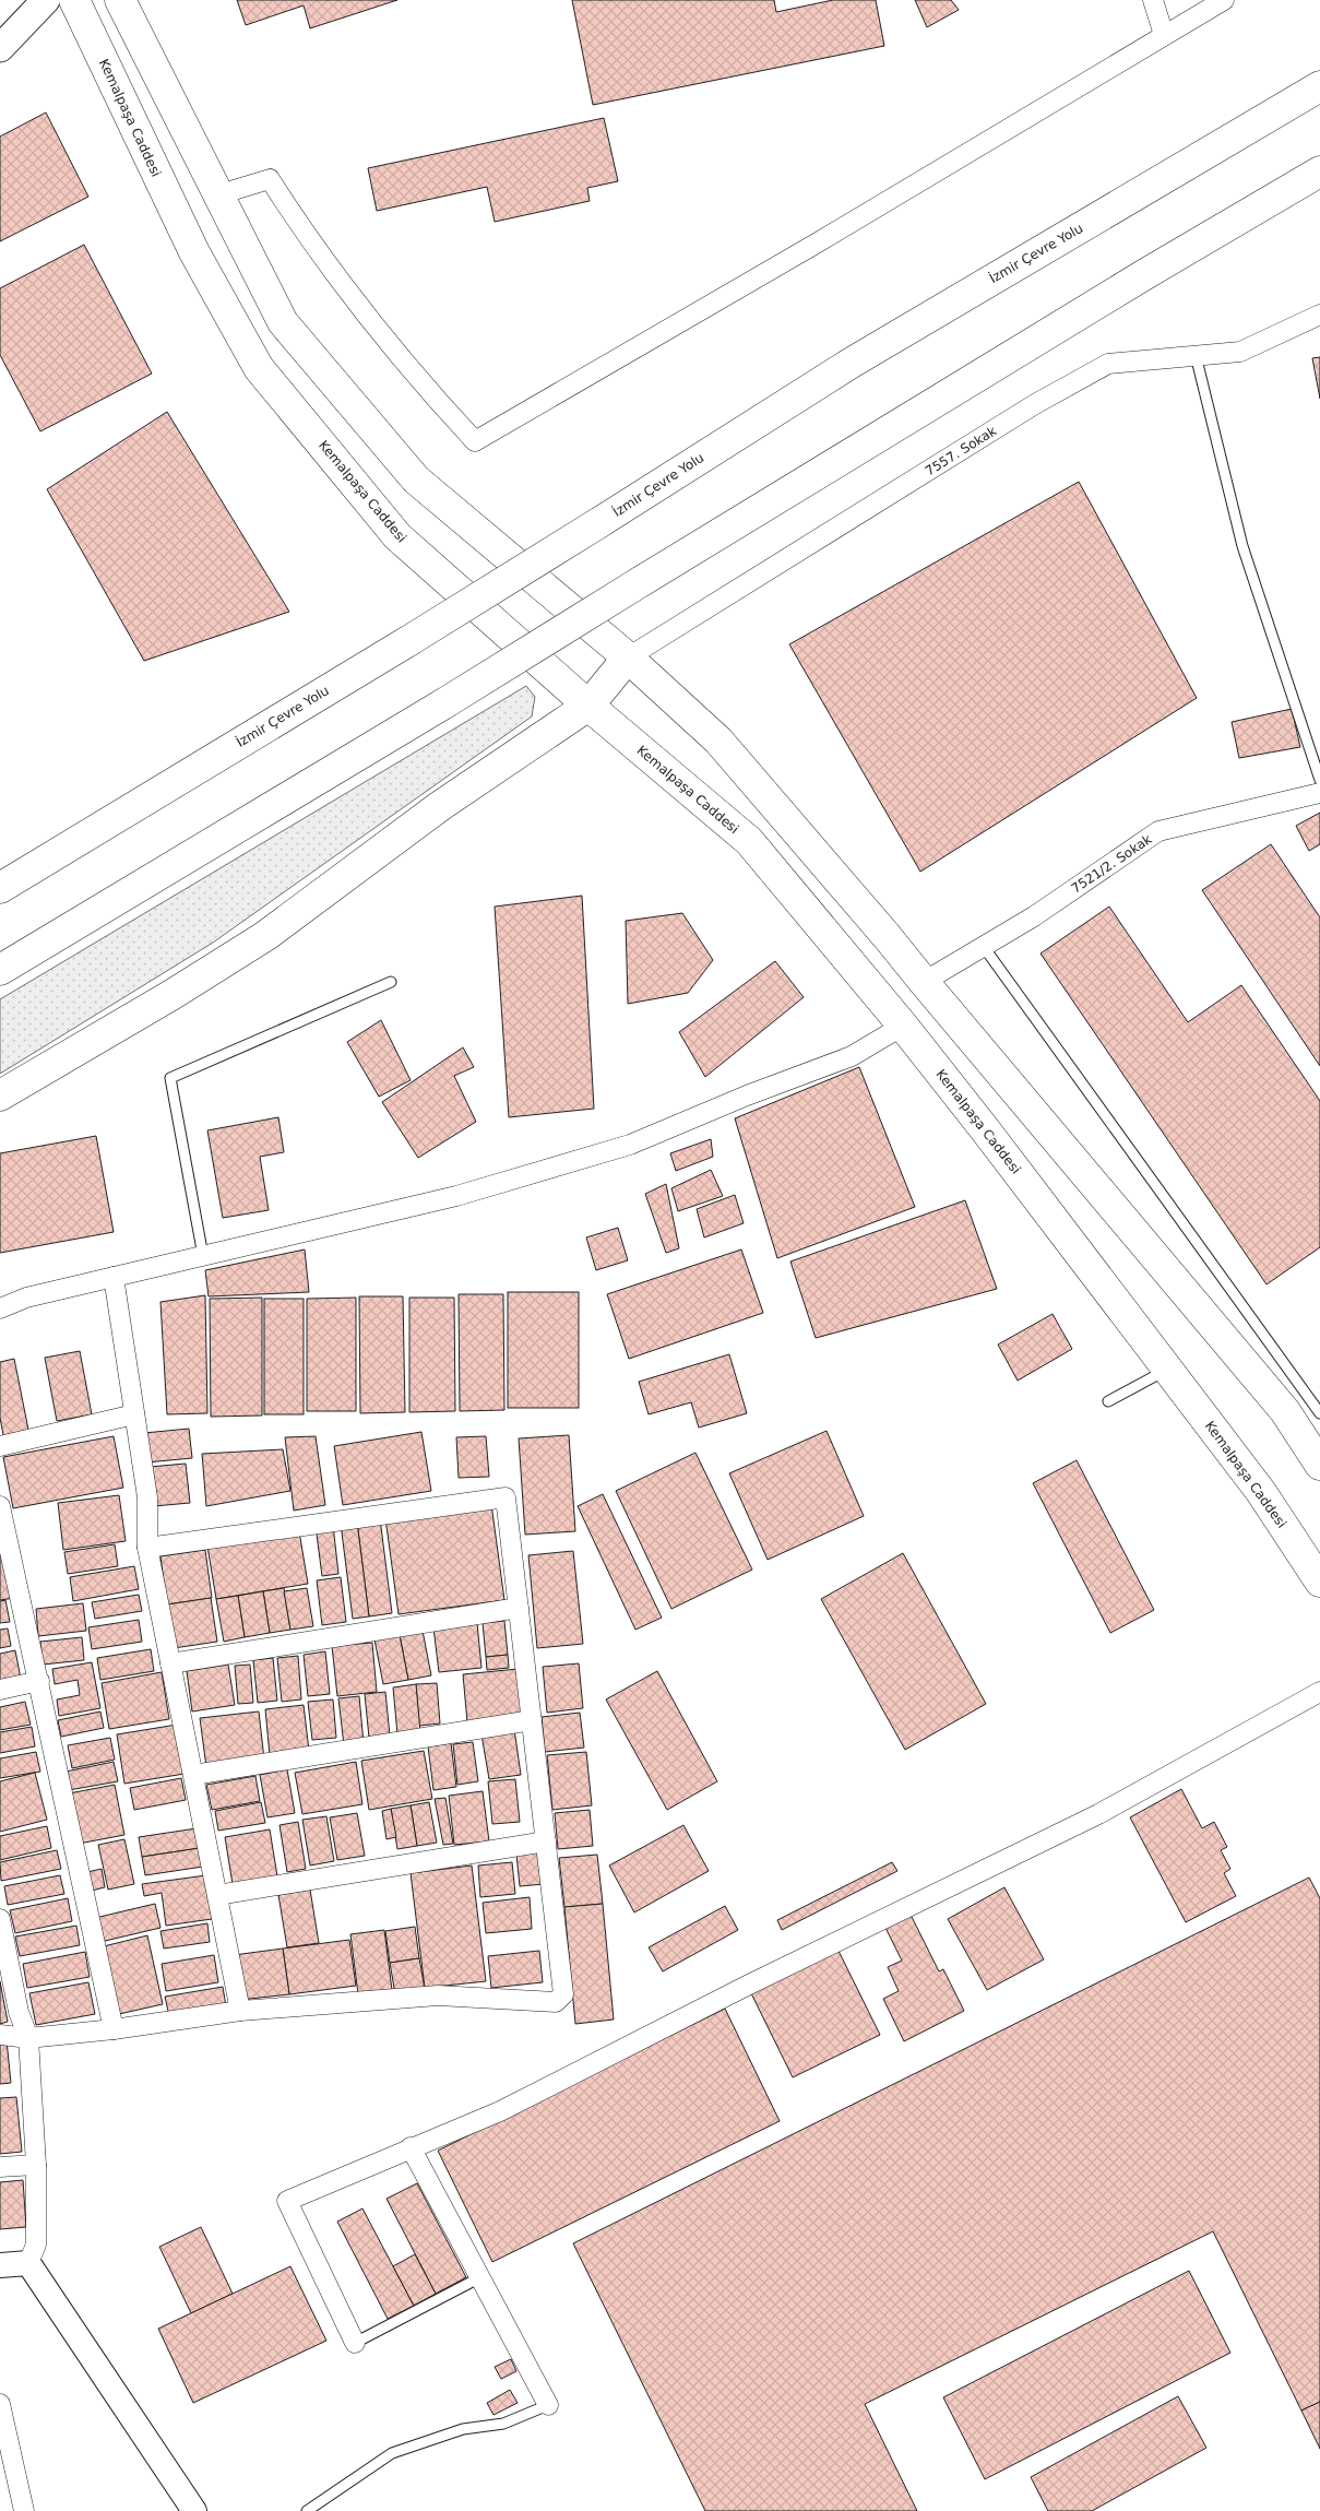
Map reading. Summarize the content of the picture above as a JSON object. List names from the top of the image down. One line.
{"streets":{"main road":["Kemalpaşa Caddesi","İzmir Çevre Yolu"],"street":["7557. Sokak","7521/2. Sokak"]}}
